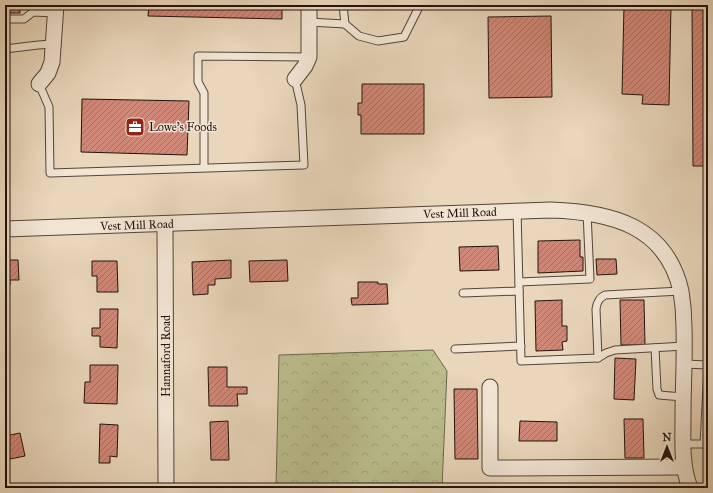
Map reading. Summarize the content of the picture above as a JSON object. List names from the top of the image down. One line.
{"streets":{"street":["Vest Mill Road","Hannaford Road"]},"crossings":[["Vest Mill Road","Hannaford Road"]],"places":{"office":["Lowe's Foods"]},"north":"top"}
